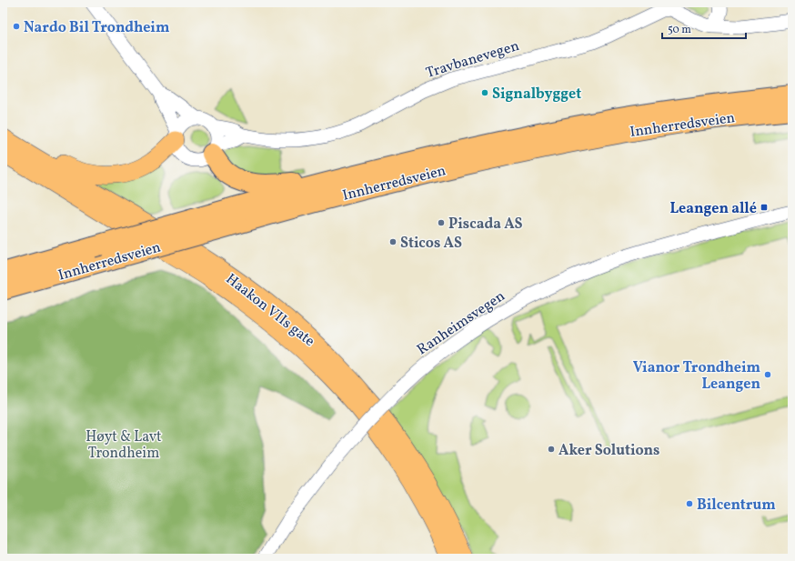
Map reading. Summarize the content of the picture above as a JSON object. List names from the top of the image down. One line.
{"streets":{"highway":["Innherredsveien"],"main road":["Haakon VIIs gate"],"street":["Travbanevegen","Ranheimsvegen"]},"parks":["Høyt & Lavt Trondheim"],"places":{"other":["Nardo Bil Trondheim","Signalbygget","Piscada AS","Sticos AS","Vianor Trondheim Leangen","Aker Solutions","Bilcentrum"],"transit":["Leangen allé"]},"scale_bar":"50 m"}
